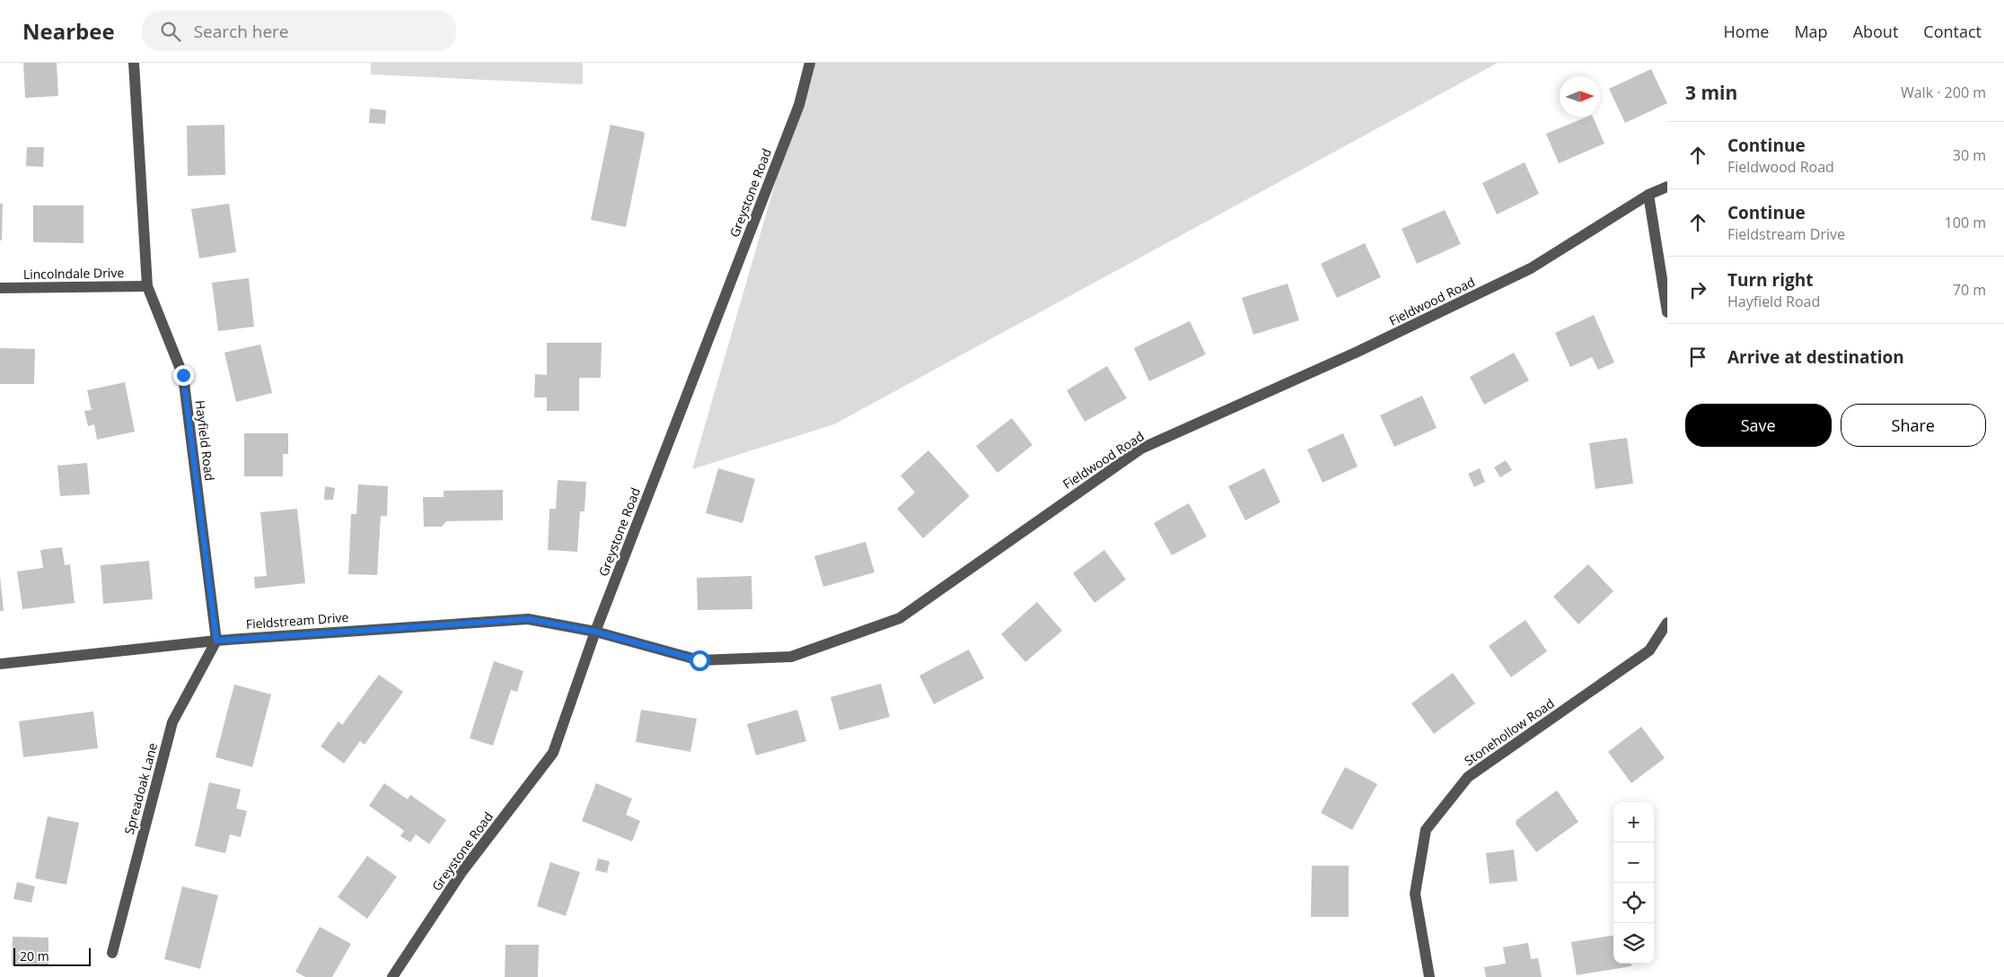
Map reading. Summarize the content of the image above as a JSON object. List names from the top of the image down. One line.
{"streets":{"street":["Greystone Road","Lincolndale Drive","Fieldwood Road","Hayfield Road","Fieldstream Drive","Stonehollow Road","Spreadoak Lane"]},"crossings":[["Greystone Road","Fieldwood Road"],["Greystone Road","Fieldstream Drive"],["Lincolndale Drive","Hayfield Road"],["Fieldwood Road","Fieldstream Drive"],["Hayfield Road","Fieldstream Drive"],["Hayfield Road","Spreadoak Lane"],["Fieldstream Drive","Spreadoak Lane"]],"scale_bar":"20 m","north":"right","page":{"header":"Nearbee","search":"Search here","nav":["Home","Map","About","Contact"],"heading":["3 min","Walk · 200 m"],"list":[["Continue","Fieldwood Road","30 m"],["Continue","Fieldstream Drive","100 m"],["Turn right","Hayfield Road","70 m"],"Arrive at destination"],"buttons":["Save","Share"],"map_buttons":["+","−"],"scale":"20 m"}}
